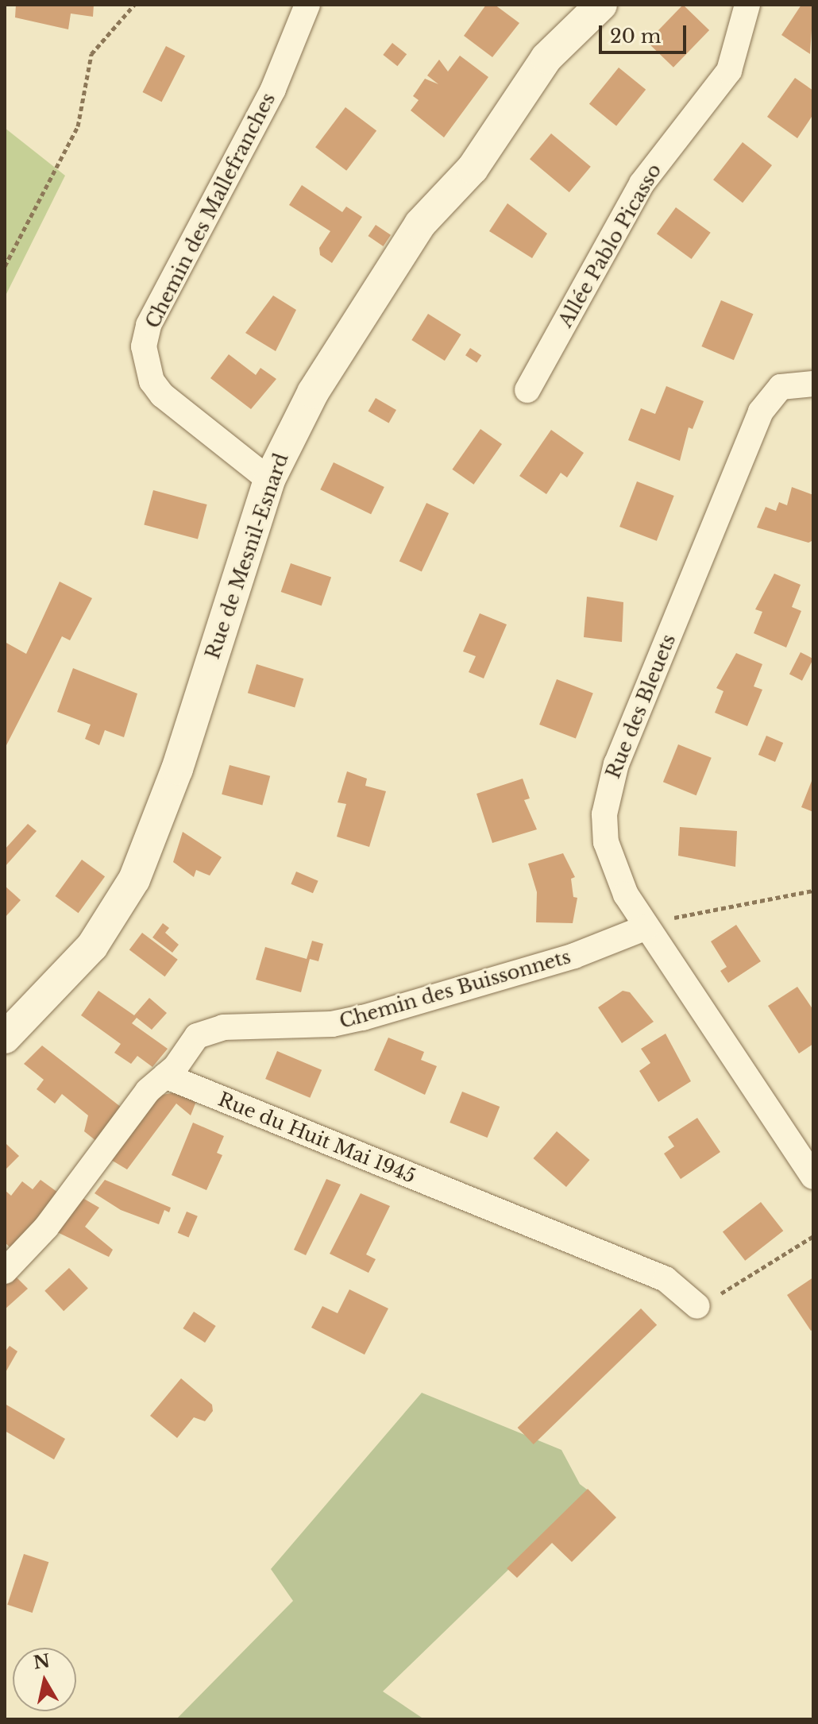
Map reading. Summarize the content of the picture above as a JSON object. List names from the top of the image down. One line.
{"streets":{"street":["Chemin des Mallefranches","Allée Pablo Picasso","Rue de Mesnil-Esnard","Rue des Bleuets","Chemin des Buissonnets","Rue du Huit Mai 1945"]},"crossings":[["Chemin des Mallefranches","Rue de Mesnil-Esnard"],["Rue des Bleuets","Chemin des Buissonnets"],["Chemin des Buissonnets","Rue du Huit Mai 1945"]],"scale_bar":"20 m","north":"top"}
